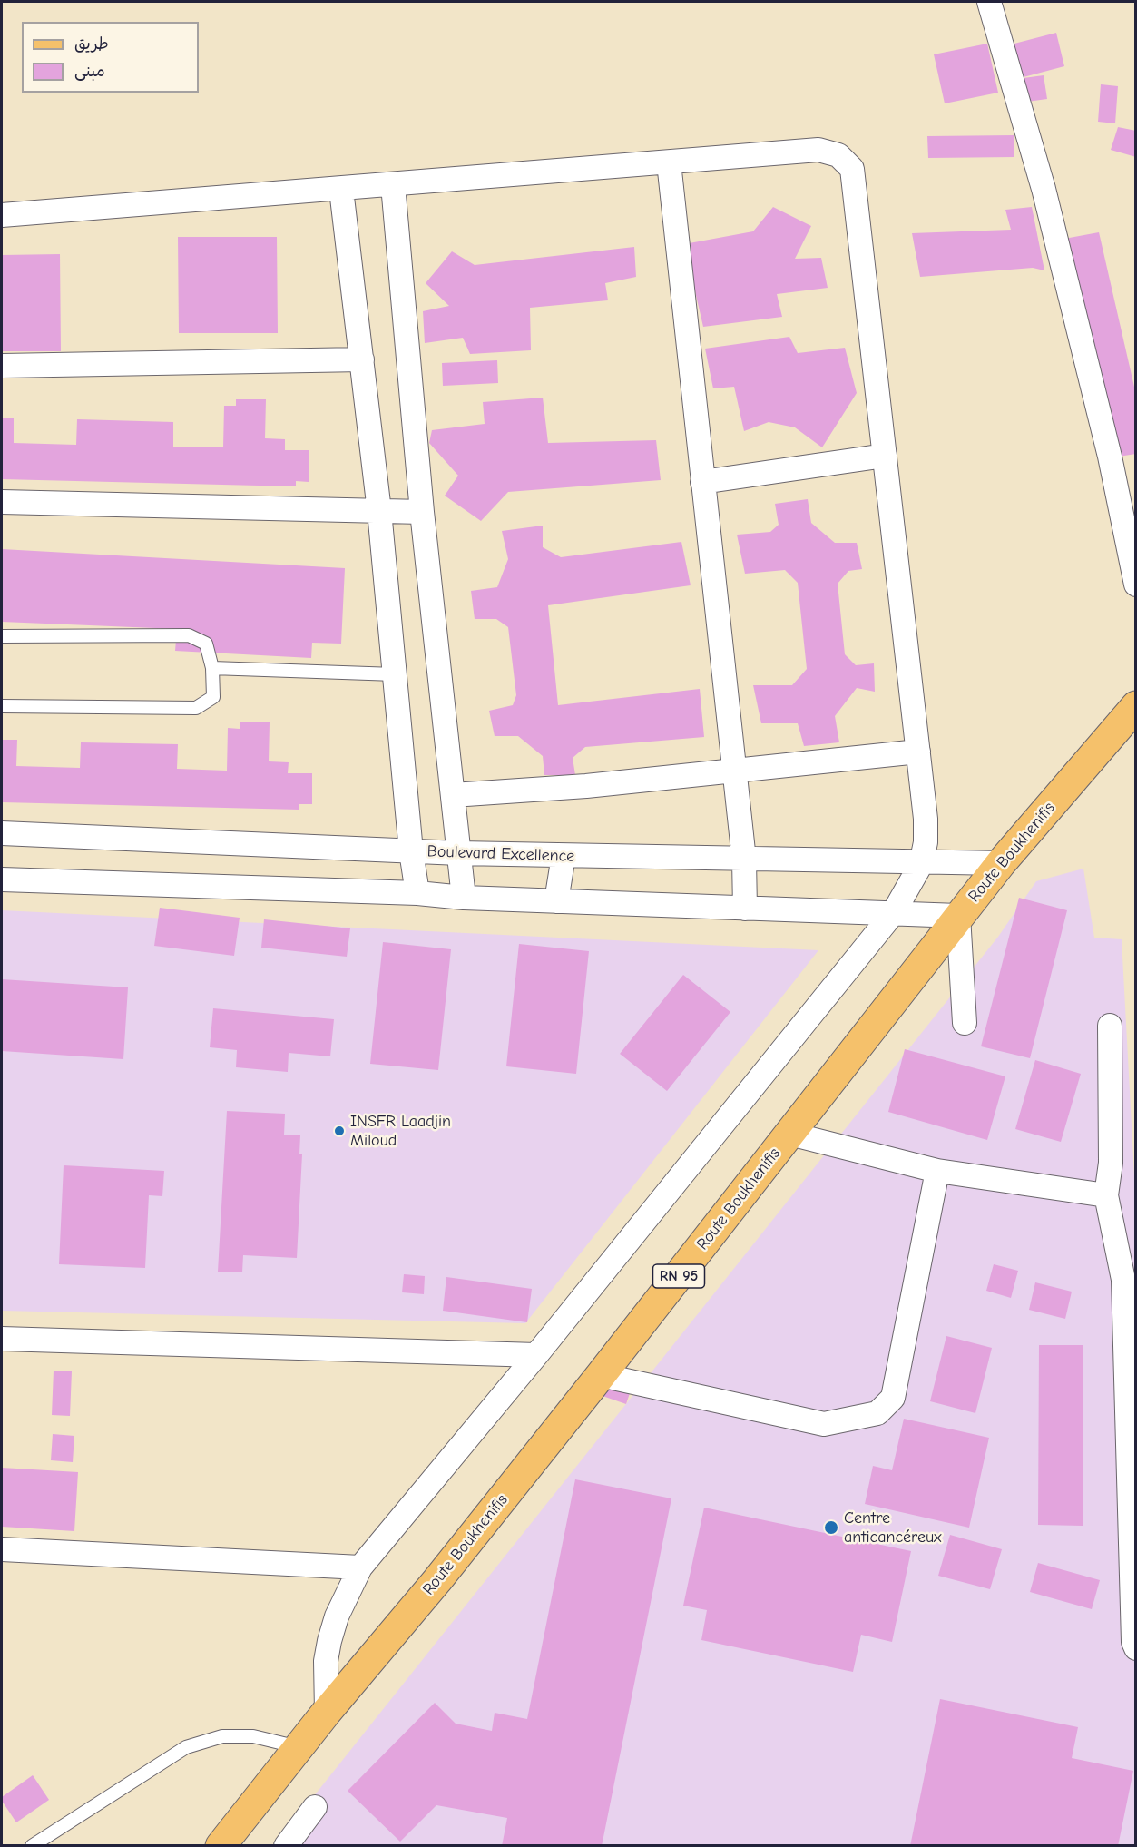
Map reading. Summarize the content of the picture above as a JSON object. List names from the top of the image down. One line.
{"streets":{"main road":["Route Boukhenifis","RN 95"],"street":["Boulevard Excellence"]},"crossings":[["Route Boukhenifis","Boulevard Excellence"]],"places":["INSFR Laadjin Miloud","Centre anticancéreux"],"legend":["طريق","مبنى"]}
